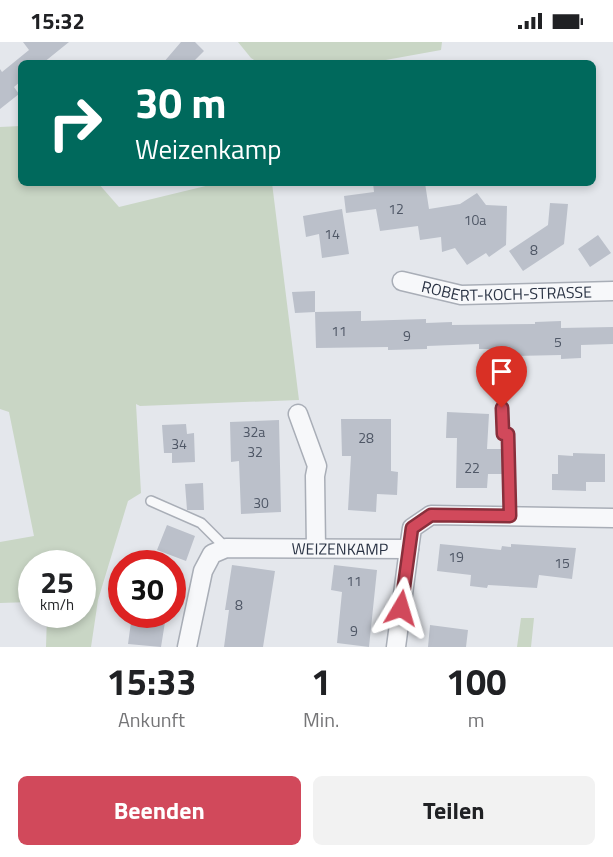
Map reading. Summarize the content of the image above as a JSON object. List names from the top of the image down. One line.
{"streets":{"street":["ROBERT-KOCH-STRASSE","WEIZENKAMP"]},"house_numbers":["12","10a","14","8","11","9","5","32a","28","34","32","22","30","19","15","11","8","9"],"page":{"status":"15:32","turn":["30 m","Weizenkamp"],"speed":"25 km/h","limit":"30","eta":["15:33","Ankunft","1","Min.","100","m"],"buttons":["Beenden","Teilen"]}}
